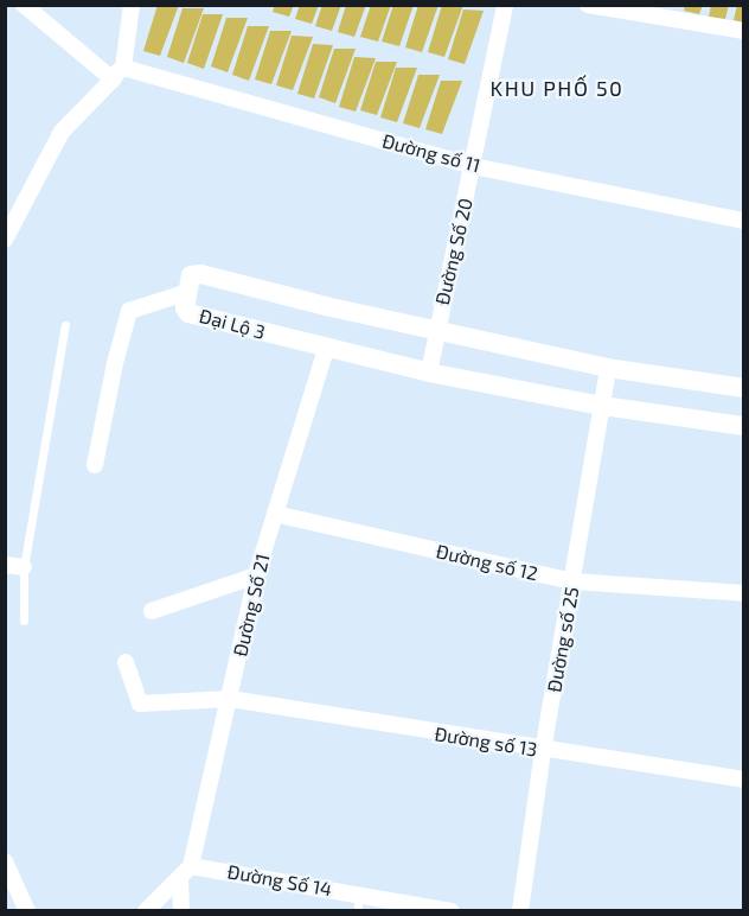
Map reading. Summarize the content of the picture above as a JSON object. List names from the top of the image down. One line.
{"streets":{"street":["Đường số 11","Đường Số 20","Đại Lộ 3","Đường số 12","Đường Số 21","Đường số 25","Đường số 13","Đường Số 14"]},"crossings":[["Đường số 11","Đường Số 20"],["Đường Số 20","Đại Lộ 3"],["Đại Lộ 3","Đường Số 21"],["Đại Lộ 3","Đường số 25"],["Đường số 12","Đường Số 21"],["Đường số 12","Đường số 25"],["Đường Số 21","Đường số 13"],["Đường Số 21","Đường Số 14"],["Đường số 25","Đường số 13"]],"districts":["KHU PHỐ 50"]}
